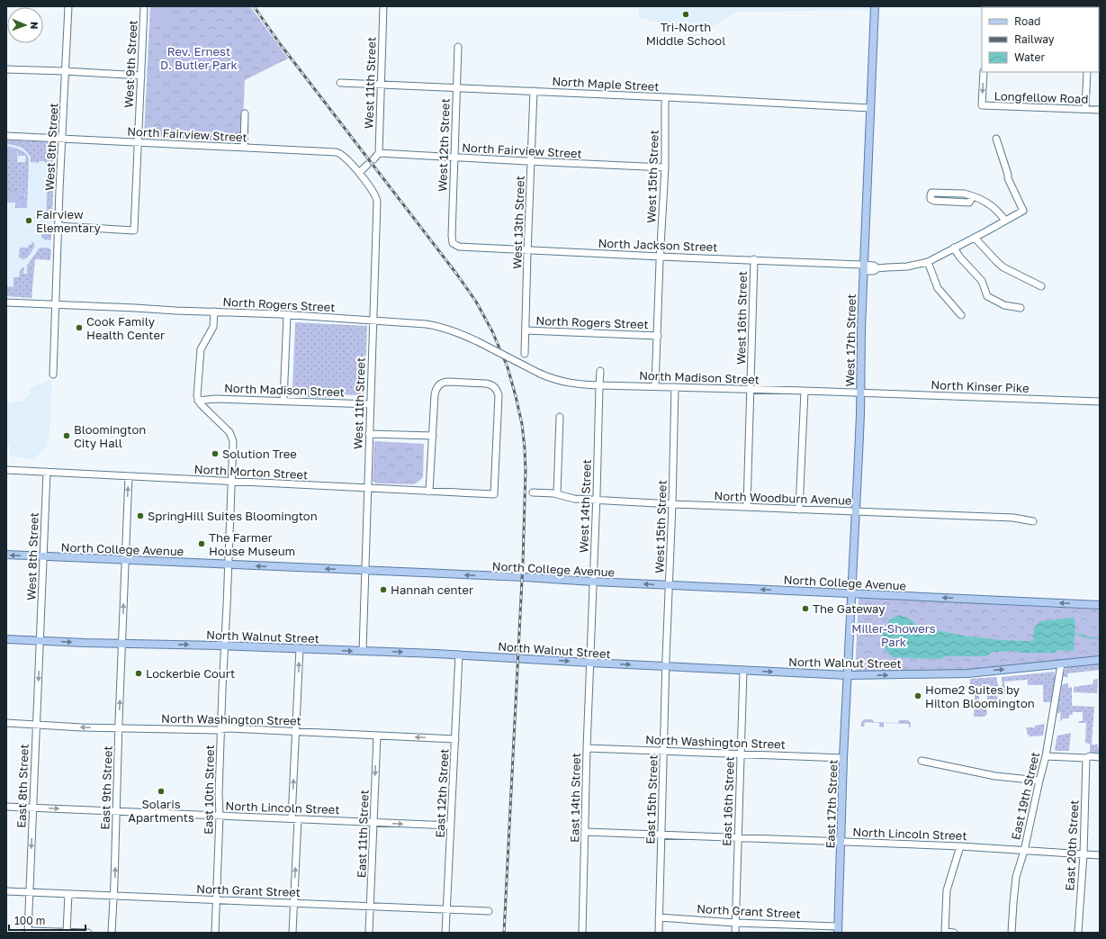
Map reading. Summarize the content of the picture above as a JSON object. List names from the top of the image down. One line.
{"streets":{"main road":["West 17th Street","North College Avenue","North Walnut Street","East 17th Street"],"street":["West 9th Street","West 11th Street","North Maple Street","Longfellow Road","North Fairview Street","West 12th Street","West 8th Street","West 15th Street","West 13th Street","North Jackson Street","North Rogers Street","West 16th Street","North Madison Street","North Kinser Pike","North Morton Street","North Woodburn Avenue","West 14th Street","North Washington Street","East 8th Street","East 9th Street","East 10th Street","East 12th Street","East 19th Street","East 14th Street","East 15th Street","East 16th Street","North Lincoln Street","East 11th Street","East 20th Street","North Grant Street"]},"crossings":[["West 9th Street","North Fairview Street"],["West 9th Street","West 8th Street"],["West 11th Street","North Maple Street"],["West 11th Street","North Fairview Street"],["West 11th Street","North Rogers Street"],["West 11th Street","North Madison Street"],["West 11th Street","North Morton Street"],["West 11th Street","North College Avenue"],["West 11th Street","North Walnut Street"],["North Maple Street","West 12th Street"],["North Maple Street","West 15th Street"],["North Maple Street","West 13th Street"],["North Maple Street","West 17th Street"],["North Fairview Street","West 12th Street"],["North Fairview Street","West 8th Street"],["North Fairview Street","West 15th Street"],["North Fairview Street","West 13th Street"],["West 12th Street","North Jackson Street"],["West 8th Street","North Rogers Street"],["West 8th Street","North Morton Street"],["West 8th Street","North College Avenue"],["West 8th Street","North Walnut Street"],["West 8th Street","East 8th Street"],["West 15th Street","North Jackson Street"],["West 15th Street","North Rogers Street"],["West 15th Street","North Madison Street"],["West 15th Street","North Woodburn Avenue"],["West 15th Street","North College Avenue"],["West 15th Street","North Walnut Street"],["West 15th Street","East 15th Street"],["West 13th Street","North Jackson Street"],["West 13th Street","North Rogers Street"],["North Jackson Street","West 16th Street"],["North Jackson Street","West 17th Street"],["North Rogers Street","North Madison Street"],["West 16th Street","North Madison Street"],["West 16th Street","North Woodburn Avenue"],["West 17th Street","North Madison Street"],["West 17th Street","North Kinser Pike"],["West 17th Street","North Woodburn Avenue"],["West 17th Street","North College Avenue"],["West 17th Street","North Walnut Street"],["West 17th Street","East 17th Street"],["North Madison Street","North Kinser Pike"],["North Madison Street","West 14th Street"],["North Madison Street","East 10th Street"],["North Morton Street","East 10th Street"],["North Woodburn Avenue","West 14th Street"],["West 14th Street","North College Avenue"],["West 14th Street","North Walnut Street"],["West 14th Street","East 14th Street"],["North College Avenue","East 10th Street"],["North Walnut Street","East 8th Street"],["North Walnut Street","East 9th Street"],["North Walnut Street","East 10th Street"],["North Walnut Street","East 12th Street"],["North Walnut Street","East 19th Street"],["North Walnut Street","East 14th Street"],["North Walnut Street","East 15th Street"],["North Walnut Street","East 16th Street"],["North Walnut Street","East 17th Street"],["North Washington Street","East 8th Street"],["North Washington Street","East 9th Street"],["North Washington Street","East 10th Street"],["North Washington Street","East 12th Street"],["North Washington Street","East 14th Street"],["North Washington Street","East 15th Street"],["North Washington Street","East 16th Street"],["North Washington Street","East 17th Street"],["North Washington Street","East 11th Street"],["East 8th Street","North Lincoln Street"],["East 8th Street","North Grant Street"],["East 9th Street","North Lincoln Street"],["East 9th Street","North Grant Street"],["East 10th Street","North Lincoln Street"],["East 10th Street","North Grant Street"],["East 12th Street","North Lincoln Street"],["East 12th Street","North Grant Street"],["East 19th Street","North Lincoln Street"],["East 14th Street","North Lincoln Street"],["East 15th Street","North Lincoln Street"],["East 15th Street","North Grant Street"],["East 16th Street","North Lincoln Street"],["East 16th Street","North Grant Street"],["East 17th Street","North Lincoln Street"],["East 17th Street","North Grant Street"],["North Lincoln Street","East 11th Street"],["North Lincoln Street","East 20th Street"],["East 11th Street","North Grant Street"]],"one_way":["North College Avenue","North Walnut Street","East 8th Street","East 9th Street","East 11th Street"],"parks":["Rev. Ernest D. Butler Park","Miller-Showers Park"],"places":["Tri-North Middle School","Fairview Elementary","Cook Family Health Center","Bloomington City Hall","Solution Tree","SpringHill Suites Bloomington","The Farmer House Museum","Hannah center","The Gateway","Lockerbie Court","Home2 Suites by Hilton Bloomington","Solaris Apartments"],"legend":["Road","Railway","Water"],"scale_bar":"100 m","north":"right"}
